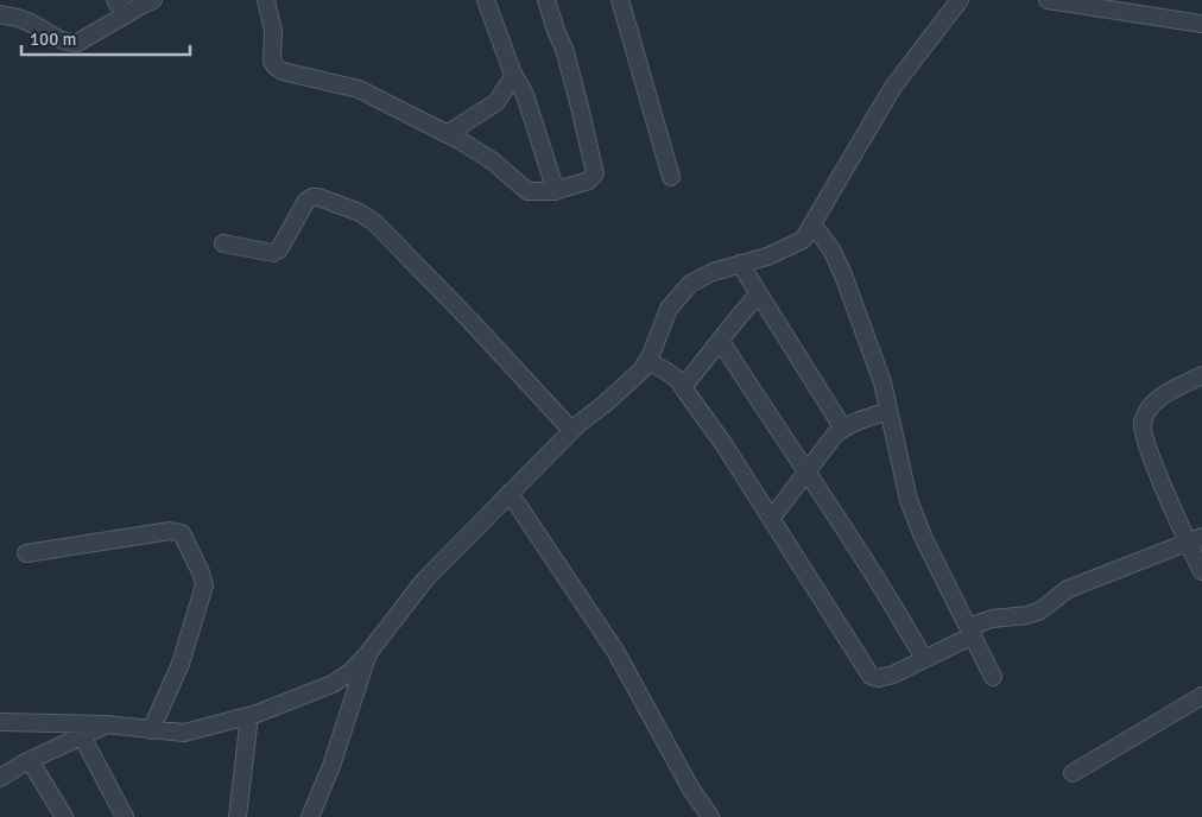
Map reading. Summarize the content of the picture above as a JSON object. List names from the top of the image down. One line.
{"scale_bar":"100 m"}
